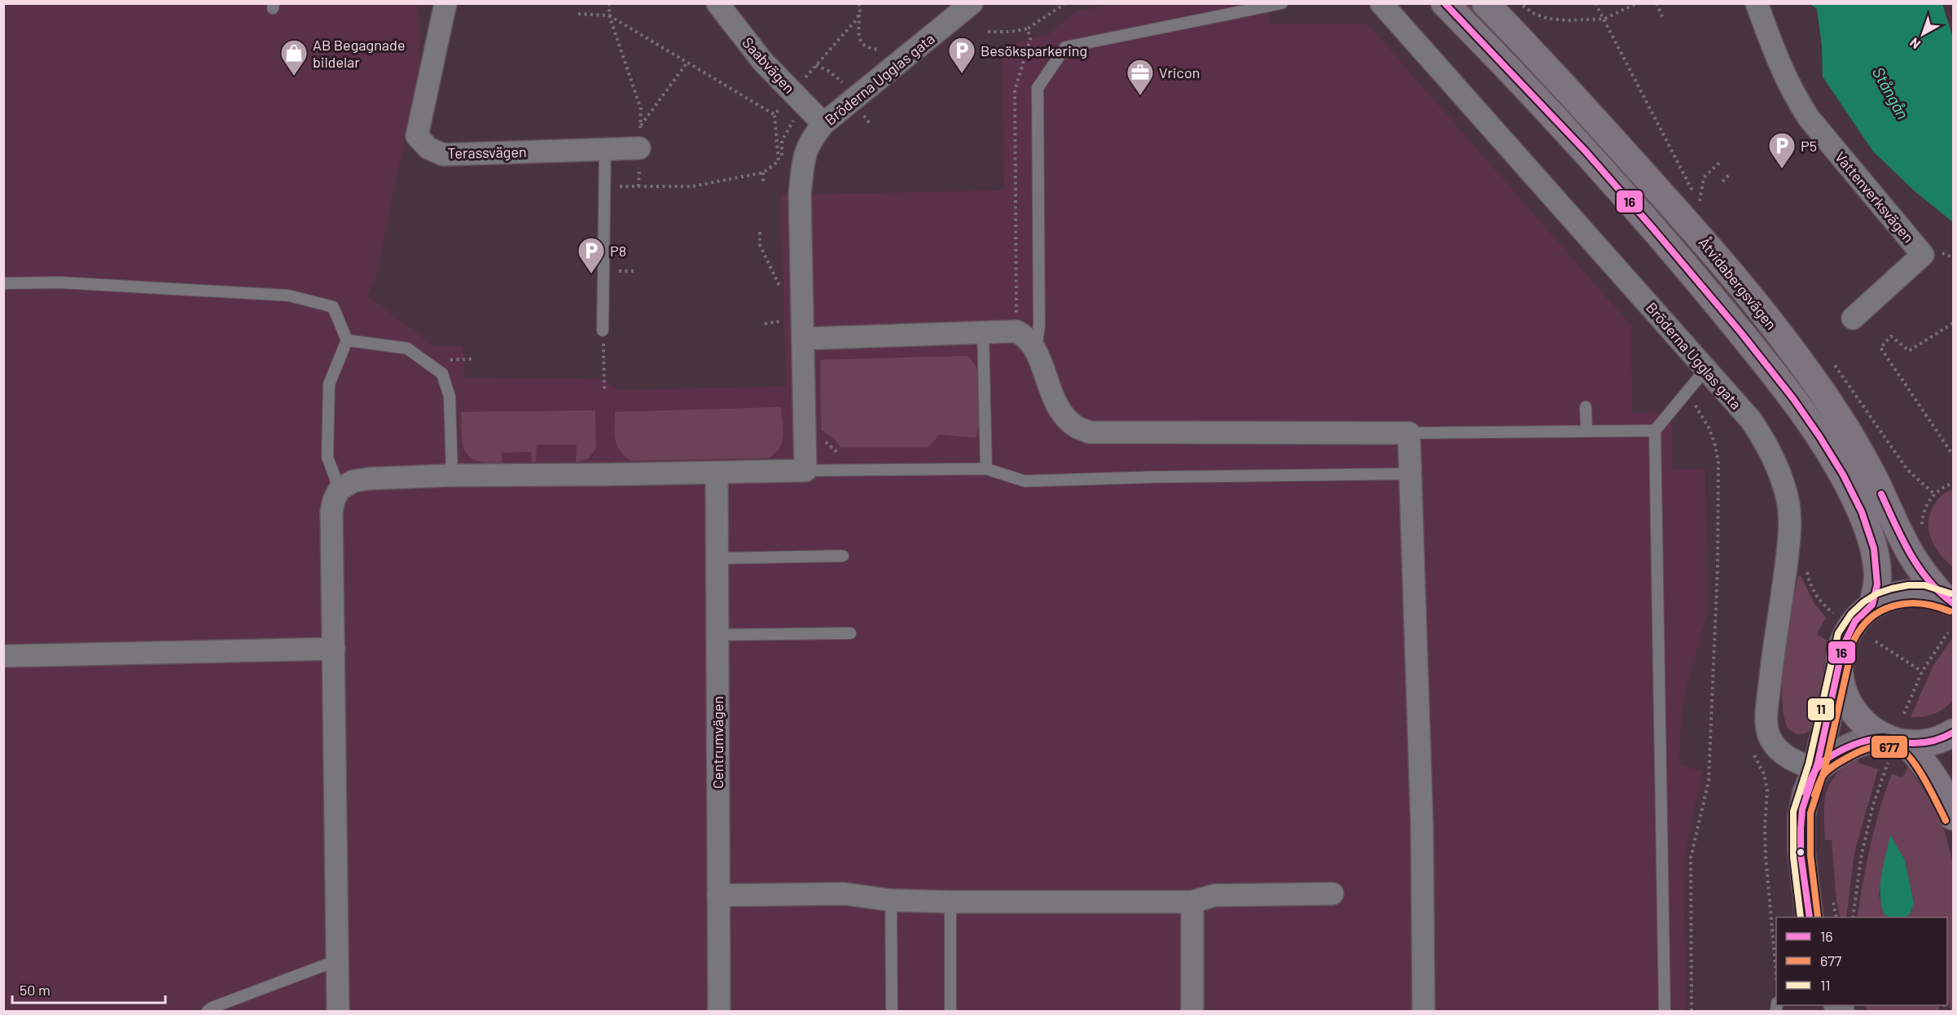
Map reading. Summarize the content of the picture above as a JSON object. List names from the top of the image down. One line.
{"streets":{"main road":["Åtvidabergsvägen"],"street":["Saabvägen","Bröderna Ugglas gata","Terassvägen","Vattenverksvägen","Centrumvägen"]},"crossings":[["Saabvägen","Bröderna Ugglas gata"]],"water":["Stångån"],"places":{"parking":["Besöksparkering","P5","P8"],"shop":["AB Begagnade bildelar"],"office":["Vricon"]},"lines":["transit line 16","transit line 11","transit line 677"],"legend":["16","677","11"],"scale_bar":"50 m","north":"bottom left"}
